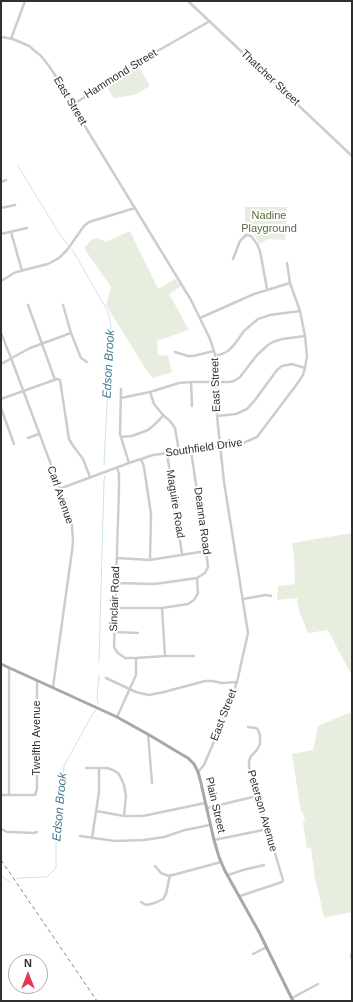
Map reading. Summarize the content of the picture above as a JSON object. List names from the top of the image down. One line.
{"streets":{"main road":["Plain Street"],"street":["Hammond Street","Thatcher Street","East Street","Southfield Drive","Carl Avenue","Maguire Road","Deanna Road","Sinclair Road","Twelfth Avenue","Peterson Avenue"]},"crossings":[["Hammond Street","Thatcher Street"],["Hammond Street","East Street"],["East Street","Southfield Drive"],["East Street","Plain Street"],["Southfield Drive","Carl Avenue"],["Southfield Drive","Maguire Road"],["Southfield Drive","Deanna Road"],["Southfield Drive","Sinclair Road"],["Carl Avenue","Plain Street"],["Twelfth Avenue","Plain Street"],["Plain Street","Peterson Avenue"]],"water":["Edson Brook"],"parks":["Nadine Playground"],"north":"top"}
